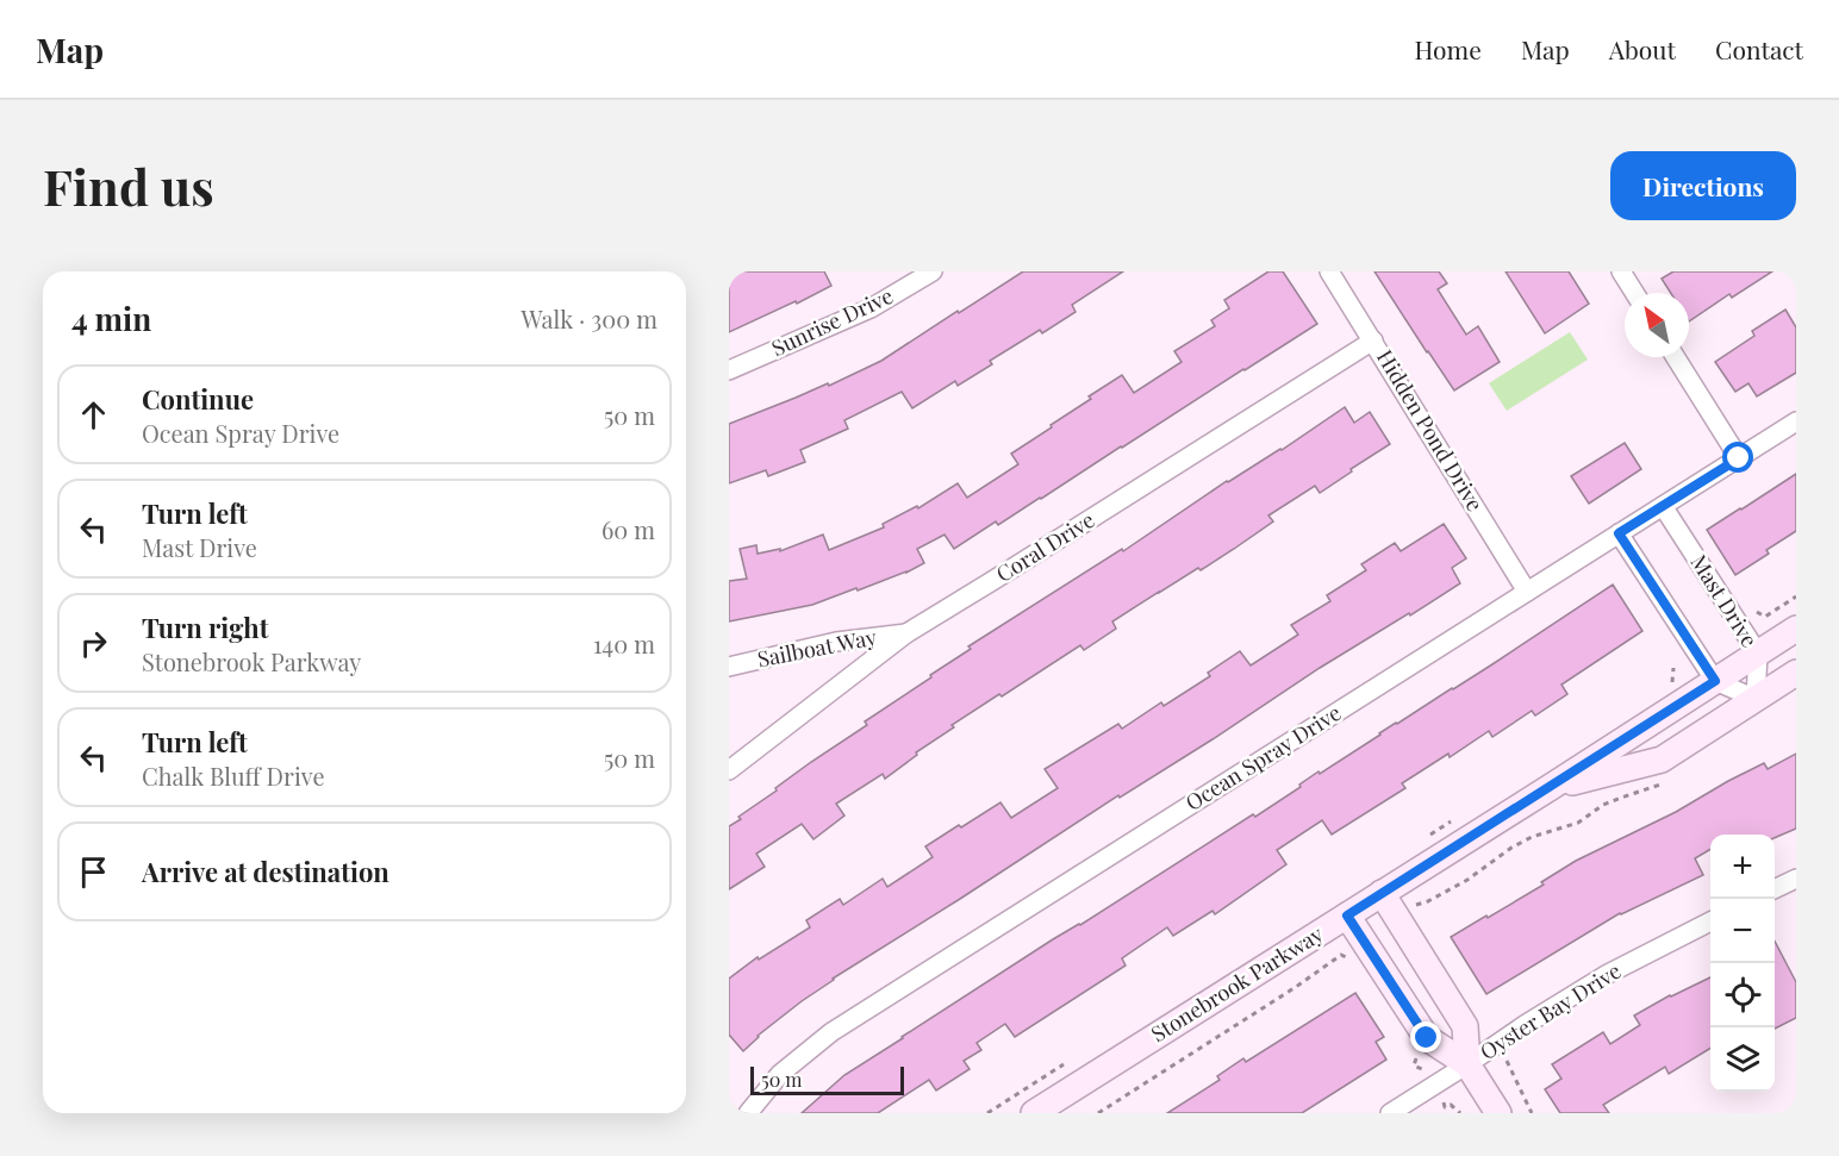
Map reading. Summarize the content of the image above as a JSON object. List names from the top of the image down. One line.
{"streets":{"street":["Sunrise Drive","Hidden Pond Drive","Coral Drive","Mast Drive","Sailboat Way","Ocean Spray Drive","Stonebrook Parkway","Oyster Bay Drive"]},"crossings":[["Hidden Pond Drive","Coral Drive"],["Hidden Pond Drive","Ocean Spray Drive"],["Coral Drive","Sailboat Way"],["Mast Drive","Ocean Spray Drive"],["Mast Drive","Stonebrook Parkway"]],"scale_bar":"50 m","north":"top left","page":{"header":"Map","nav":["Home","Map","About","Contact"],"buttons":"Directions","title":"Find us","heading":["4 min","Walk · 300 m"],"list":[["Continue","Ocean Spray Drive","50 m"],["Turn left","Mast Drive","60 m"],["Turn right","Stonebrook Parkway","140 m"],["Turn left","Chalk Bluff Drive","50 m"],"Arrive at destination"],"map_buttons":["+","−"],"scale":"50 m"}}
